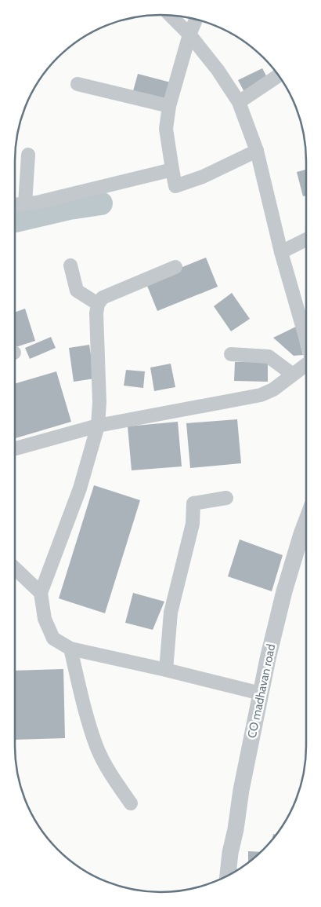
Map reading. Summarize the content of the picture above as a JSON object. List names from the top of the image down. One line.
{"streets":{"street":["CO madhavan road"]}}
